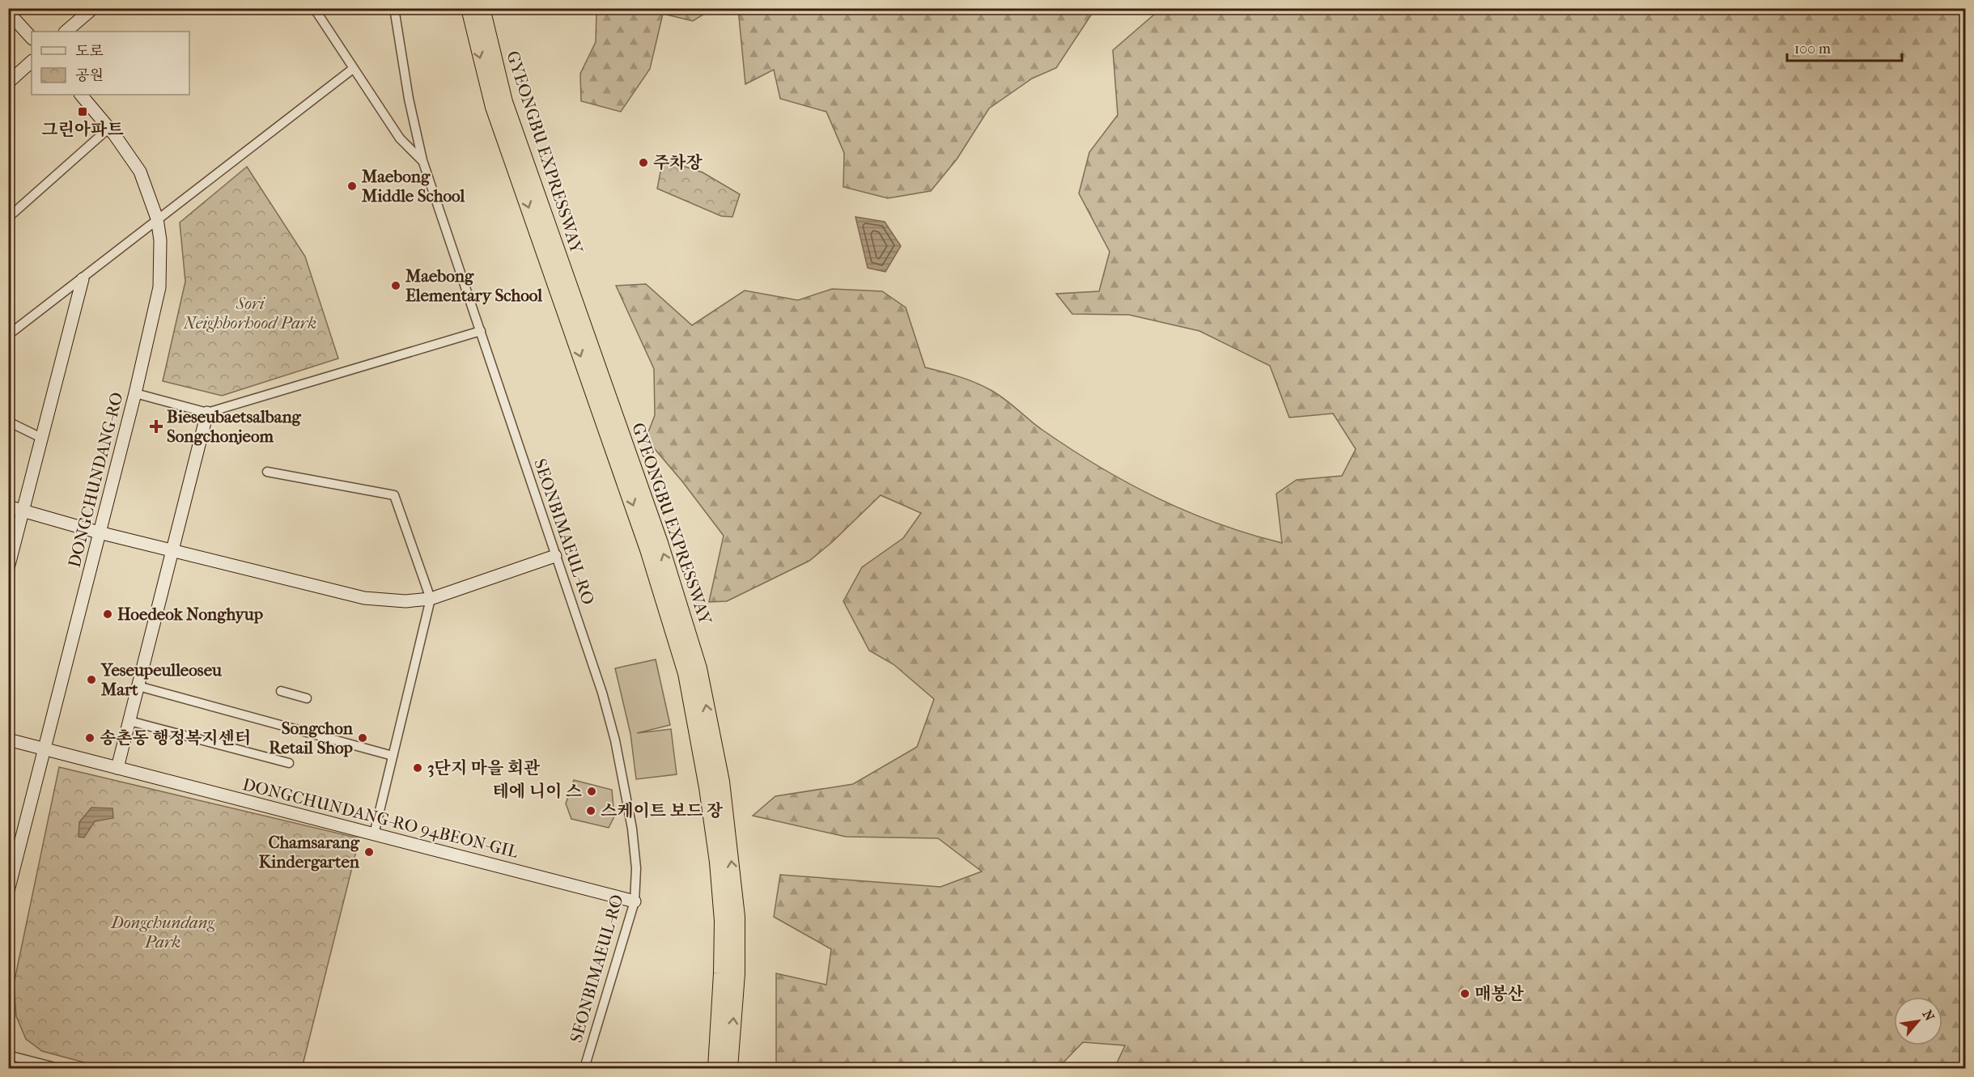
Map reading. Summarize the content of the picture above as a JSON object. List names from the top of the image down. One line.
{"streets":{"highway":["GYEONGBU EXPRESSWAY"],"main road":["DONGCHUNDANG-RO","DONGCHUNDANG-RO 94BEON-GIL"],"street":["SEONBIMAEUL-RO"]},"crossings":[["DONGCHUNDANG-RO","DONGCHUNDANG-RO 94BEON-GIL"],["SEONBIMAEUL-RO","DONGCHUNDANG-RO 94BEON-GIL"]],"parks":["Sori Neighborhood Park","Dongchundang Park"],"places":{"transit":["그린아파트"],"other":["주차장","Maebong Middle School","Maebong Elementary School","Hoedeok Nonghyup","Yeseupeulleoseu Mart","송촌동 행정복지센터","Songchon Retail Shop","3단지 마을 회관","테에 니이 스","스케이트 보드 장","Chamsarang Kindergarten","매봉산"],"health":["Bieseubaetsalbang Songchonjeom"]},"legend":["도로","공원"],"scale_bar":"100 m","north":"top right"}
